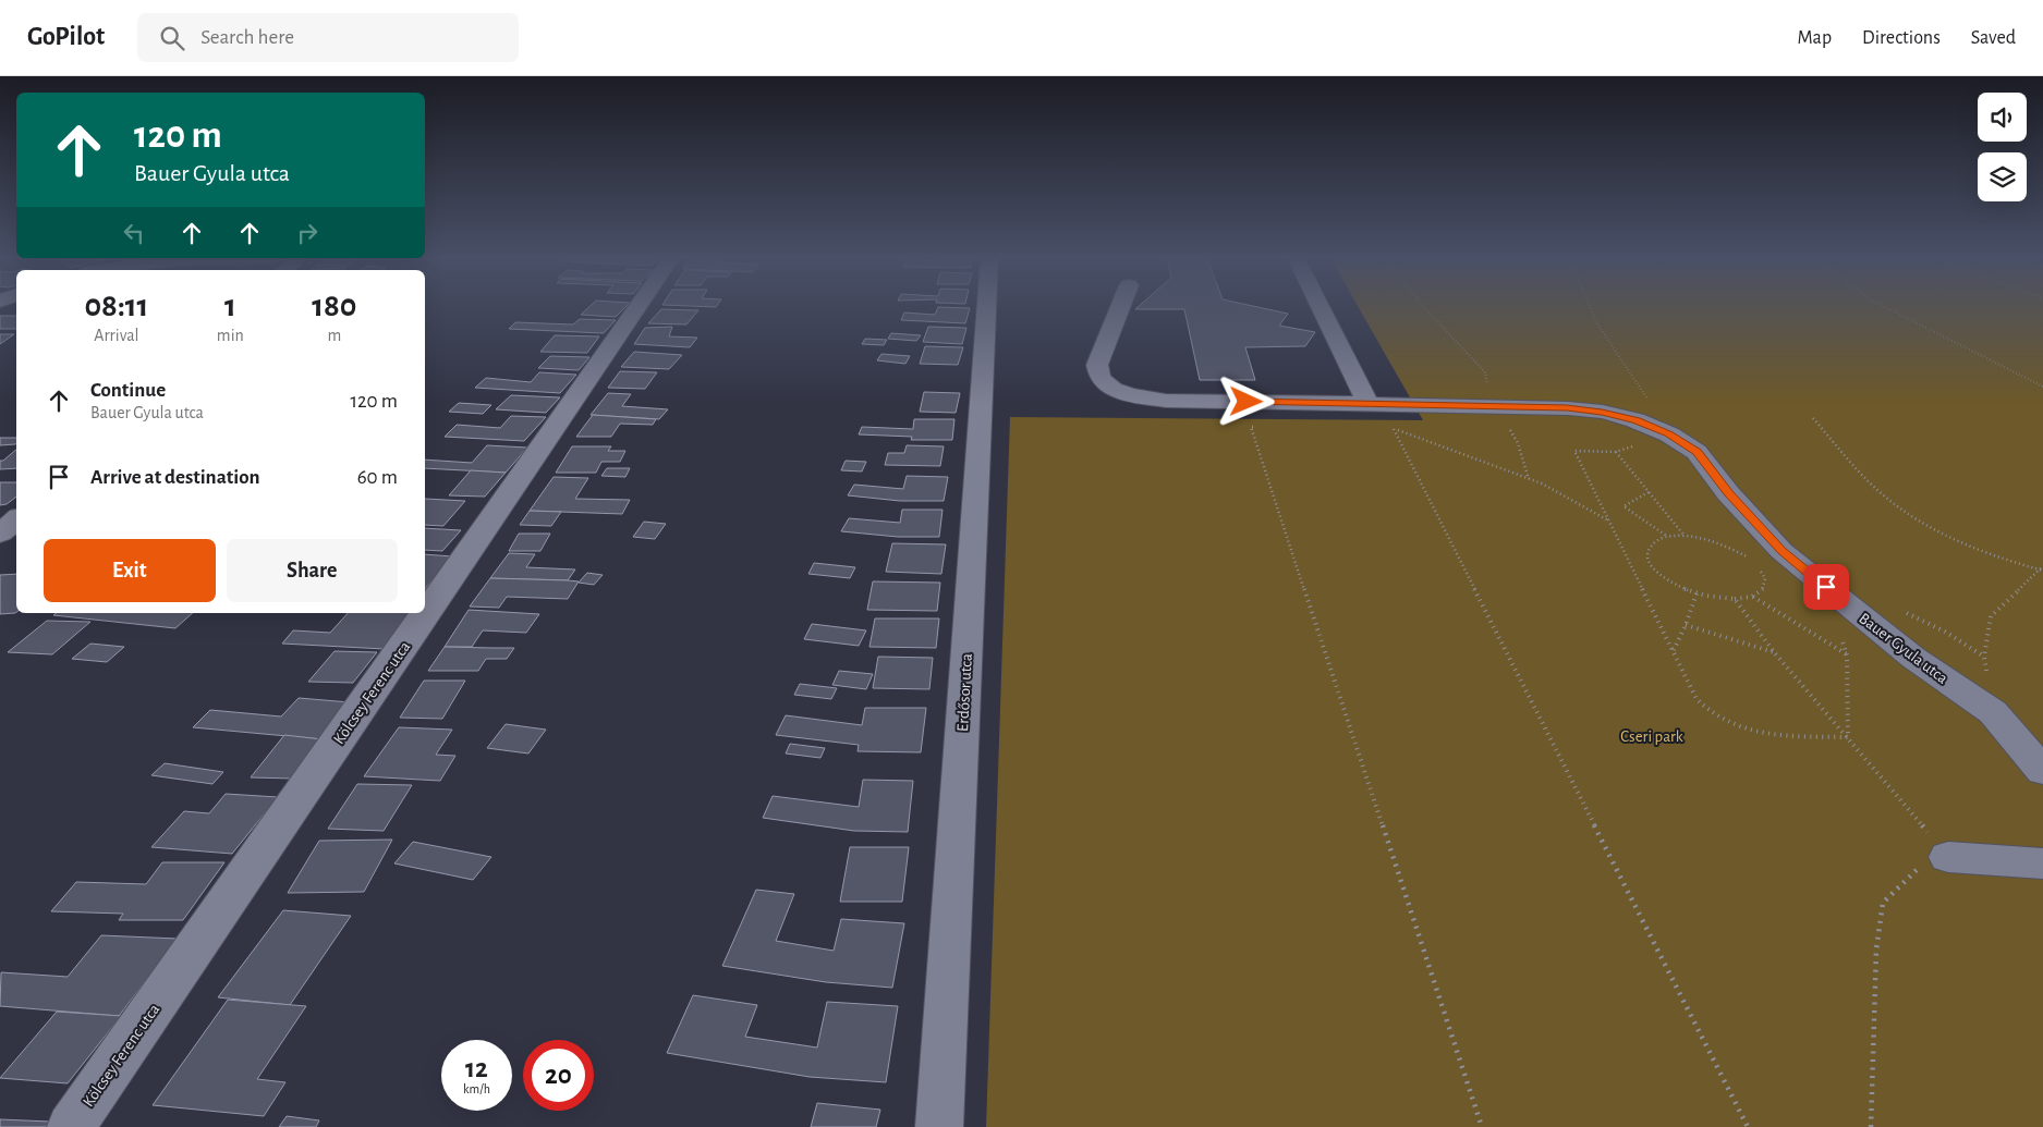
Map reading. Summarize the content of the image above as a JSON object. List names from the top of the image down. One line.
{"streets":{"street":["Bauer Gyula utca","Kölcsey Ferenc utca","Erdősor utca"]},"parks":["Cseri park"],"page":{"header":"GoPilot","search":"Search here","nav":["Map","Directions","Saved"],"turn":["120 m","Bauer Gyula utca"],"eta":["08:11","Arrival","1","min","180","m"],"list":[{"name":"Continue","note":"Bauer Gyula utca","value":"120 m"},{"name":"Arrive at destination","value":"60 m"}],"buttons":["Exit","Share"],"speed":"12 km/h","limit":"20"}}
